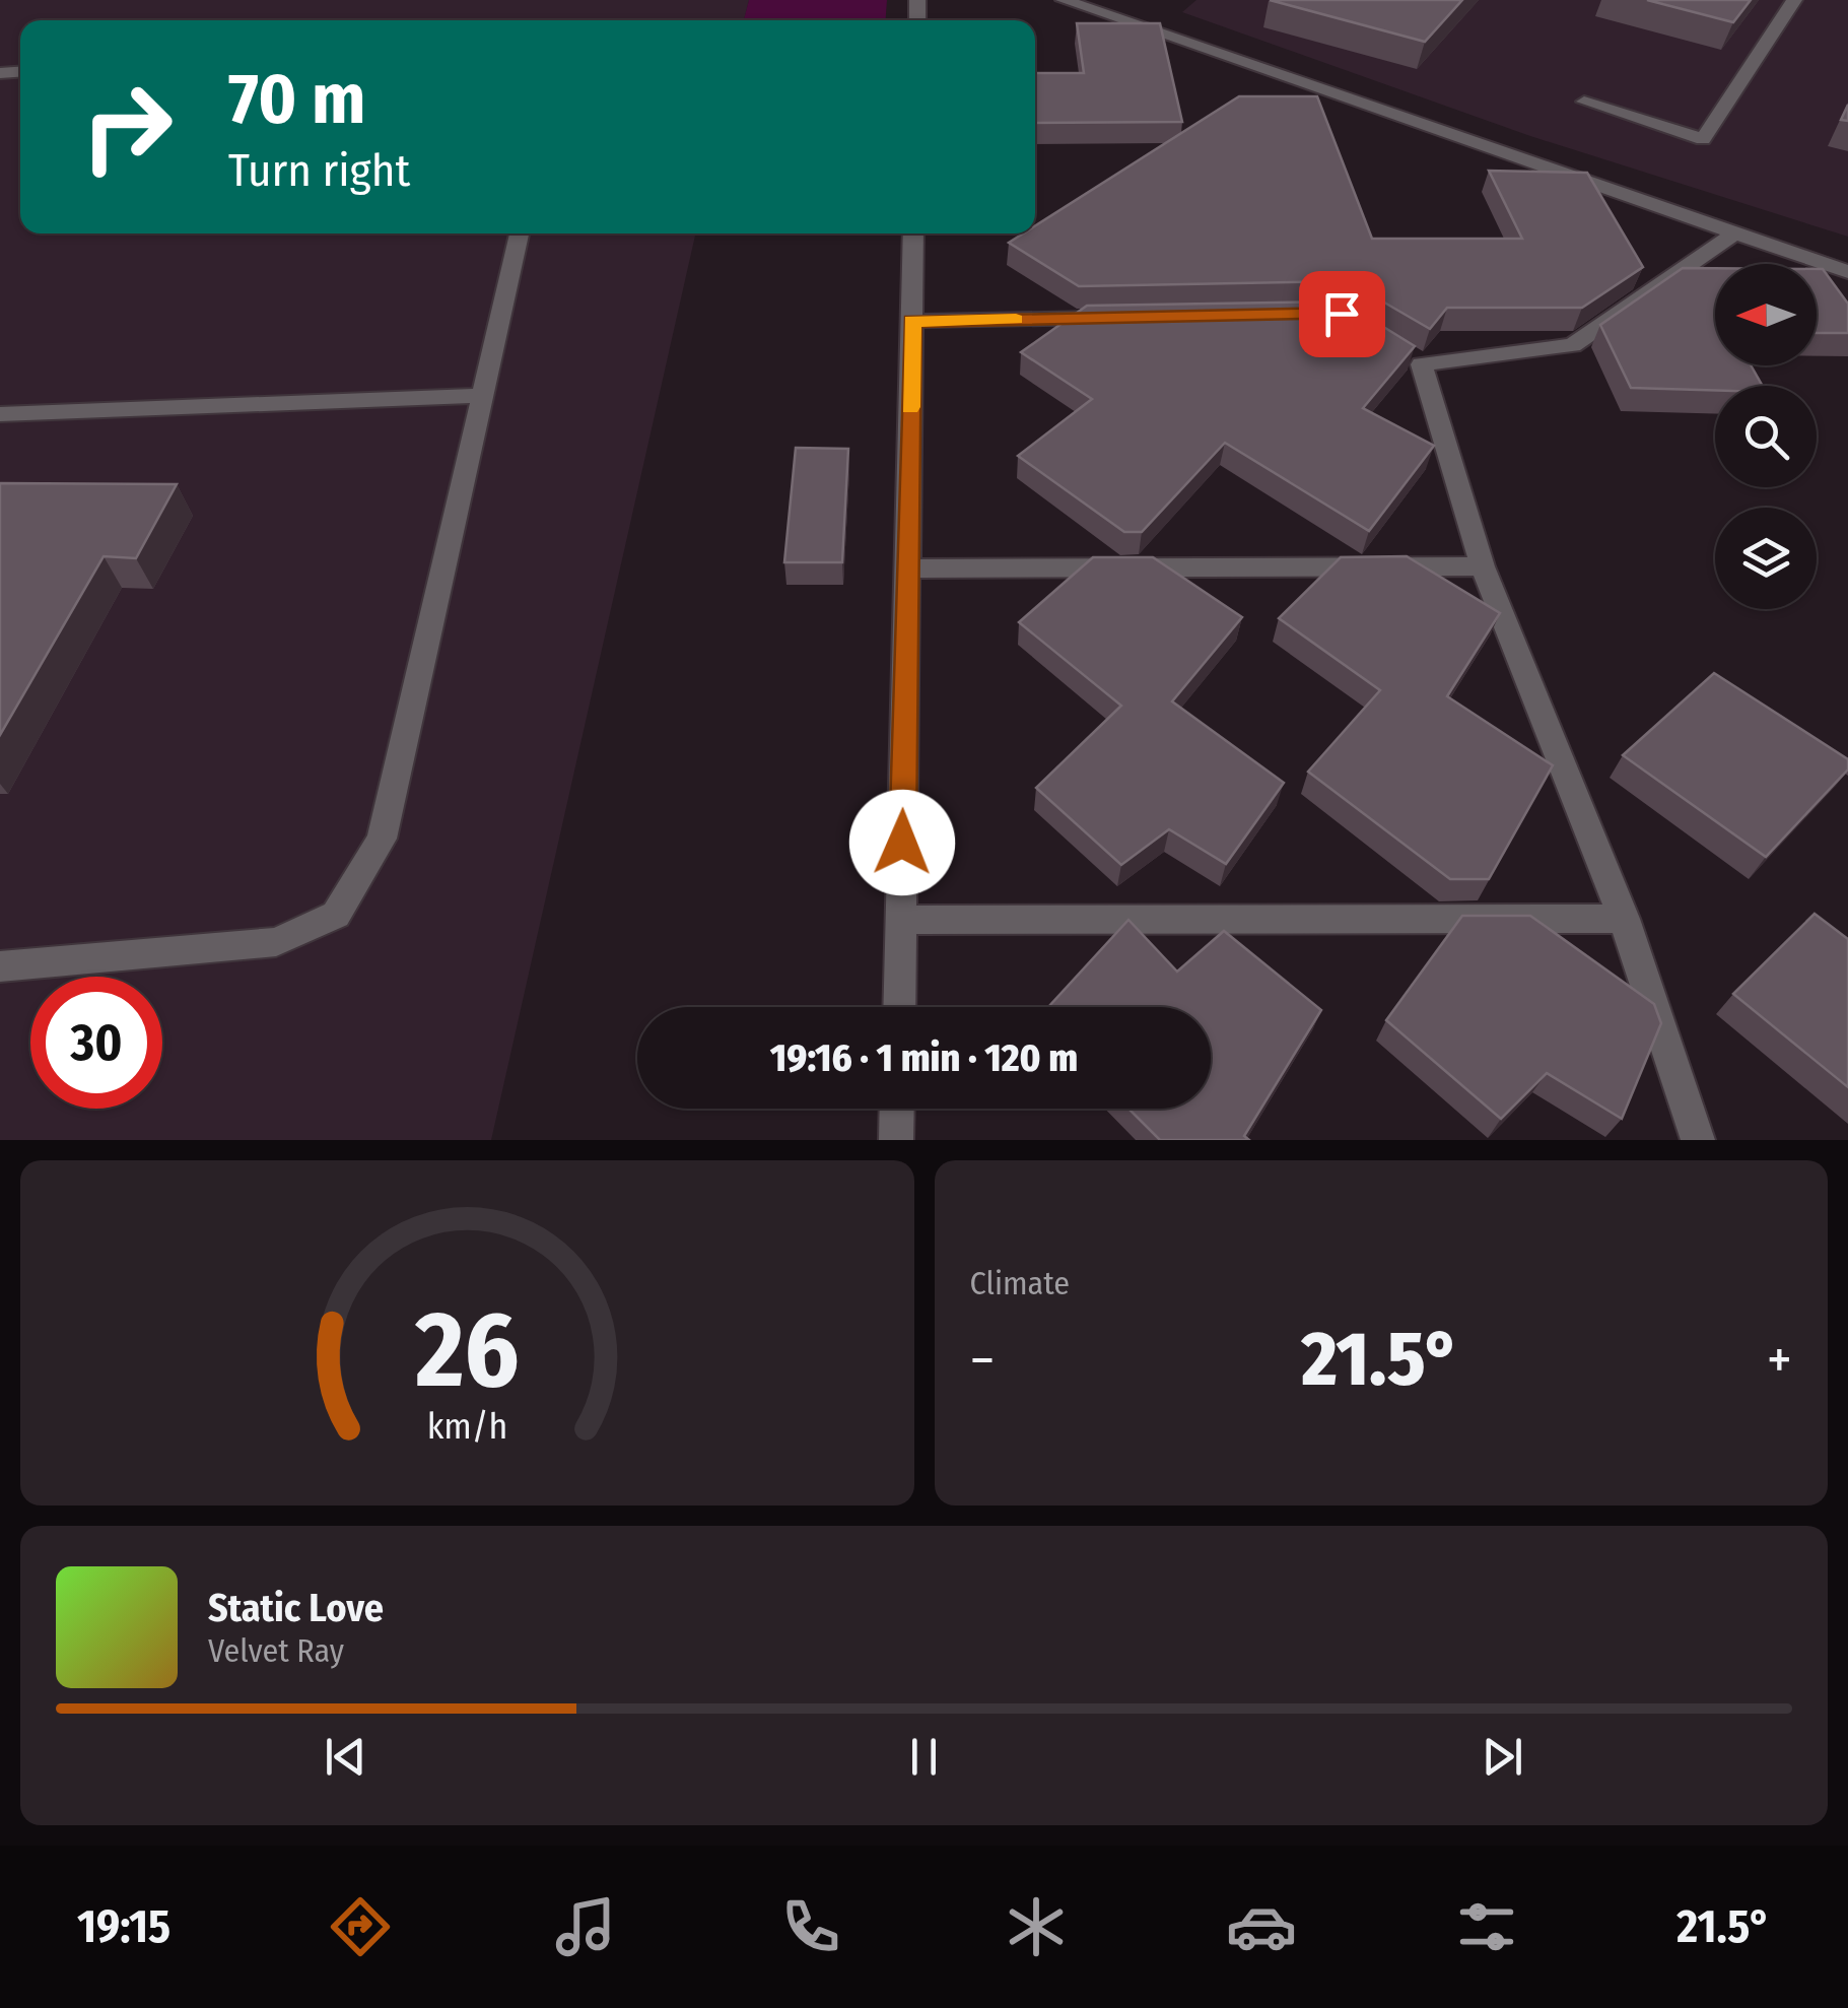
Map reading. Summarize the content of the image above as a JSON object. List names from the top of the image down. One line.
{"north":"left","page":{"turn":["70 m","Turn right"],"limit":"30","trip":"19:16 · 1 min · 120 m","tile":"Climate","heat":["−","21.5°","+"],"song":["Static Love","Velvet Ray"],"tabs":["19:15","21.5°"],"gauge":["26","km/h"]}}
